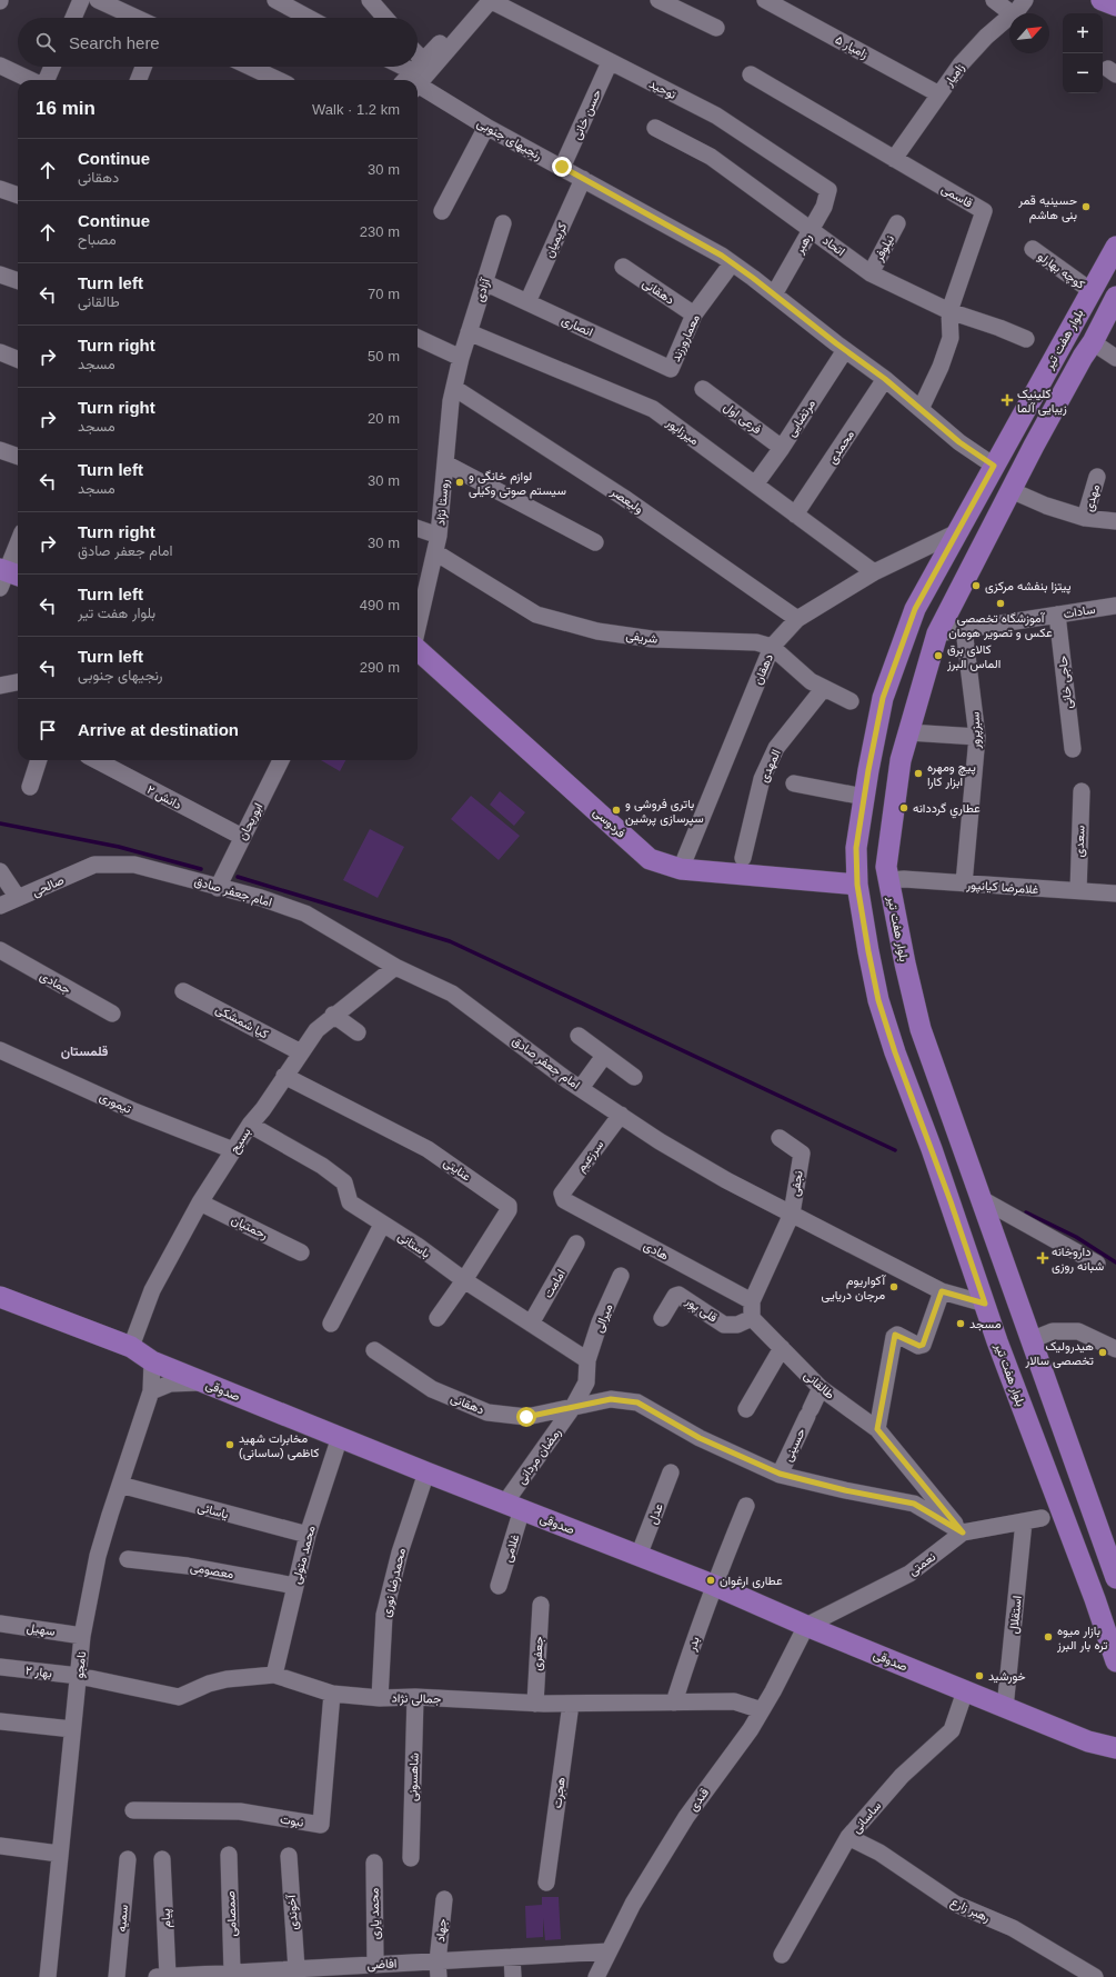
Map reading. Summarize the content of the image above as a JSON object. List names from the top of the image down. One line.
{"streets":{"main road":["بلوار هفت تیر","فردوسی","صدوقی"],"street":["زامیار ۵","زامیار","توحید","حسن خانی","رنجیهای جنوبی","قاسمی","کریمیان","رهبر","اتحاد","نیلوفر","کوچه بهارلو","آزادی","دهقانی","انصاری","معمارورزند","فرعی اول","مرتضایی","میرزاپور","محمدی","مهدی","ولیعصر","روستا نژاد","سادات","شریفی","دهقان","حاجی خانی","سبزپرور","المهدی","دانش ۲","ابوریحان","سعدی","صالحی","غلامرضا کیانپور","امام جعفر صادق","جمادی","کیا شمشکی","تیموری","بسیح","سرزعیم","عنایتی","نجفی","رحمتیان","باستانی","هادی","امامت","قلی پور","میرالی","طالقانی","حسینی","رمضان مردانی","یاسائی","عدل","غلامی","محمد متولی","نعمتی","معصومی","محمدرضا نوری","استقلال","سهیل","بدر","جعفری","نامجو","بهار ۲","جمالی نژاد","شاهسونی","هجرت","قندی","ساسانی","نبوت","رهبر زارع","آخوندی","صمصامی","محمد یاری","سمیه","پیام","جهاد","افاضی"]},"crossings":[["زامیار ۵","زامیار"],["زامیار","قاسمی"],["توحید","حسن خانی"],["توحید","رهبر"],["حسن خانی","رنجیهای جنوبی"],["رنجیهای جنوبی","قاسمی"],["رنجیهای جنوبی","کریمیان"],["رنجیهای جنوبی","رهبر"],["رنجیهای جنوبی","معمارورزند"],["رنجیهای جنوبی","بلوار هفت تیر"],["رنجیهای جنوبی","مرتضایی"],["رنجیهای جنوبی","محمدی"],["قاسمی","اتحاد"],["کریمیان","انصاری"],["رهبر","اتحاد"],["اتحاد","نیلوفر"],["کوچه بهارلو","بلوار هفت تیر"],["آزادی","انصاری"],["آزادی","میرزاپور"],["آزادی","روستا نژاد"],["دهقانی","معمارورزند"],["دهقانی","طالقانی"],["دهقانی","حسینی"],["دهقانی","رمضان مردانی"],["دهقانی","نعمتی"],["انصاری","معمارورزند"],["بلوار هفت تیر","سادات"],["بلوار هفت تیر","دهقان"],["بلوار هفت تیر","فردوسی"],["بلوار هفت تیر","غلامرضا کیانپور"],["بلوار هفت تیر","امام جعفر صادق"],["فرعی اول","مرتضایی"],["مرتضایی","میرزاپور"],["میرزاپور","محمدی"],["میرزاپور","دهقان"],["ولیعصر","روستا نژاد"],["ولیعصر","دهقان"],["روستا نژاد","شریفی"],["سادات","حاجی خانی"],["سادات","سبزپرور"],["شریفی","دهقان"],["دهقان","فردوسی"],["سبزپرور","غلامرضا کیانپور"],["دانش ۲","ابوریحان"],["ابوریحان","امام جعفر صادق"],["سعدی","غلامرضا کیانپور"],["صالحی","امام جعفر صادق"],["امام جعفر صادق","بسیح"],["امام جعفر صادق","سرزعیم"],["امام جعفر صادق","نجفی"],["کیا شمشکی","بسیح"],["تیموری","بسیح"],["بسیح","عنایتی"],["بسیح","رحمتیان"],["بسیح","باستانی"],["بسیح","صدوقی"],["سرزعیم","هادی"],["عنایتی","باستانی"],["باستانی","امامت"],["باستانی","میرالی"],["باستانی","رمضان مردانی"],["هادی","قلی پور"],["هادی","طالقانی"],["قلی پور","طالقانی"],["میرالی","رمضان مردانی"],["طالقانی","حسینی"],["طالقانی","نعمتی"],["صدوقی","رمضان مردانی"],["صدوقی","عدل"],["صدوقی","غلامی"],["صدوقی","محمد متولی"],["صدوقی","نعمتی"],["صدوقی","محمدرضا نوری"],["صدوقی","استقلال"],["صدوقی","بدر"],["صدوقی","نامجو"],["صدوقی","قندی"],["صدوقی","ساسانی"],["رمضان مردانی","غلامی"],["یاسائی","محمد متولی"],["یاسائی","نامجو"],["محمد متولی","معصومی"],["محمد متولی","جمالی نژاد"],["نعمتی","استقلال"],["نعمتی","قندی"],["محمدرضا نوری","جمالی نژاد"],["سهیل","نامجو"],["بدر","جمالی نژاد"],["جعفری","جمالی نژاد"],["نامجو","بهار ۲"],["نامجو","جمالی نژاد"],["بهار ۲","جمالی نژاد"],["جمالی نژاد","شاهسونی"],["جمالی نژاد","هجرت"],["جمالی نژاد","قندی"],["جمالی نژاد","نبوت"],["قندی","افاضی"],["ساسانی","رهبر زارع"],["آخوندی","افاضی"],["صمصامی","افاضی"],["محمد یاری","افاضی"],["پیام","افاضی"],["جهاد","افاضی"]],"districts":["قلمستان"],"places":{"other":["حسینیه قمر بنی هاشم","لوازم خانگی و سیستم صوتی وکیلی","پیتزا بنفشه مرکزی","آموزشگاه تخصصی عکس و تصویر هومان","کالای برق الماس البرز","پیچ ومهره ابزار کارا","عطاري گرددانه","باتری فروشی و سپرسازی پرشین","آکواریوم مرجان دریایی","مسجد","هیدرولیک تخصصی سالار","مخابرات شهید کاظمی (ساسانی)","عطاری ارغوان","بازار میوه تره بار البرز","خورشید"],"health":["کلینیک زیبایی آلما","داروخانه شبانه روزی"]},"north":"top right","page":{"map_buttons":["+","−"],"search":"Search here","heading":["16 min","Walk · 1.2 km"],"list":[["Continue","دهقانی","30 m"],["Continue","مصباح","230 m"],["Turn left","طالقانی","70 m"],["Turn right","مسجد","50 m"],["Turn right","مسجد","20 m"],["Turn left","مسجد","30 m"],["Turn right","امام جعفر صادق","30 m"],["Turn left","بلوار هفت تیر","490 m"],["Turn left","رنجیهای جنوبی","290 m"],"Arrive at destination"]}}
